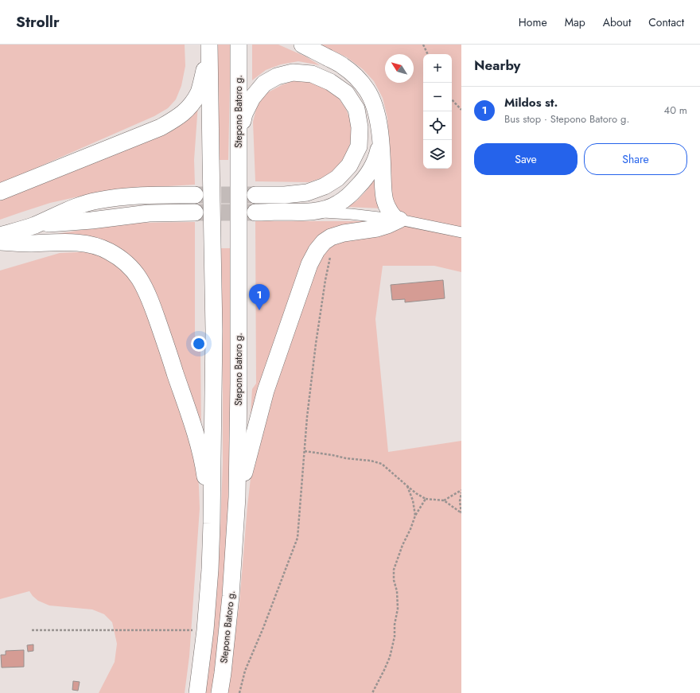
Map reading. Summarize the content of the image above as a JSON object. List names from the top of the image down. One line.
{"streets":{"main road":["Stepono Batoro g."]},"north":"top left","page":{"header":"Strollr","nav":["Home","Map","About","Contact"],"heading":"Nearby","map_buttons":["+","−"],"list":[{"mark":"1","name":"Mildos st.","note":"Bus stop · Stepono Batoro g.","value":"40 m"}],"buttons":["Save","Share"],"pins":"1"}}
